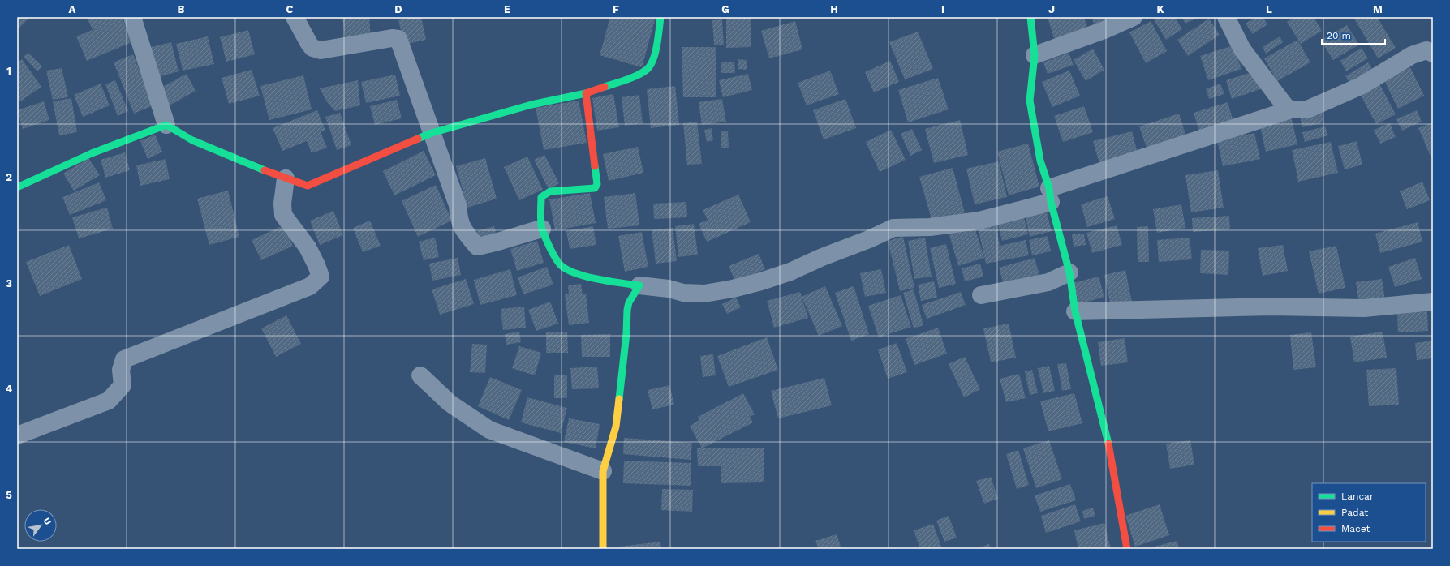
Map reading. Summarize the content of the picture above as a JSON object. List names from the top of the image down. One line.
{"legend":["Lancar","Padat","Macet"],"scale_bar":"20 m","north":"top right","grid":{"columns":["A","B","C","D","E","F","G","H","I","J","K","L","M"],"rows":["1","2","3","4","5"]}}
